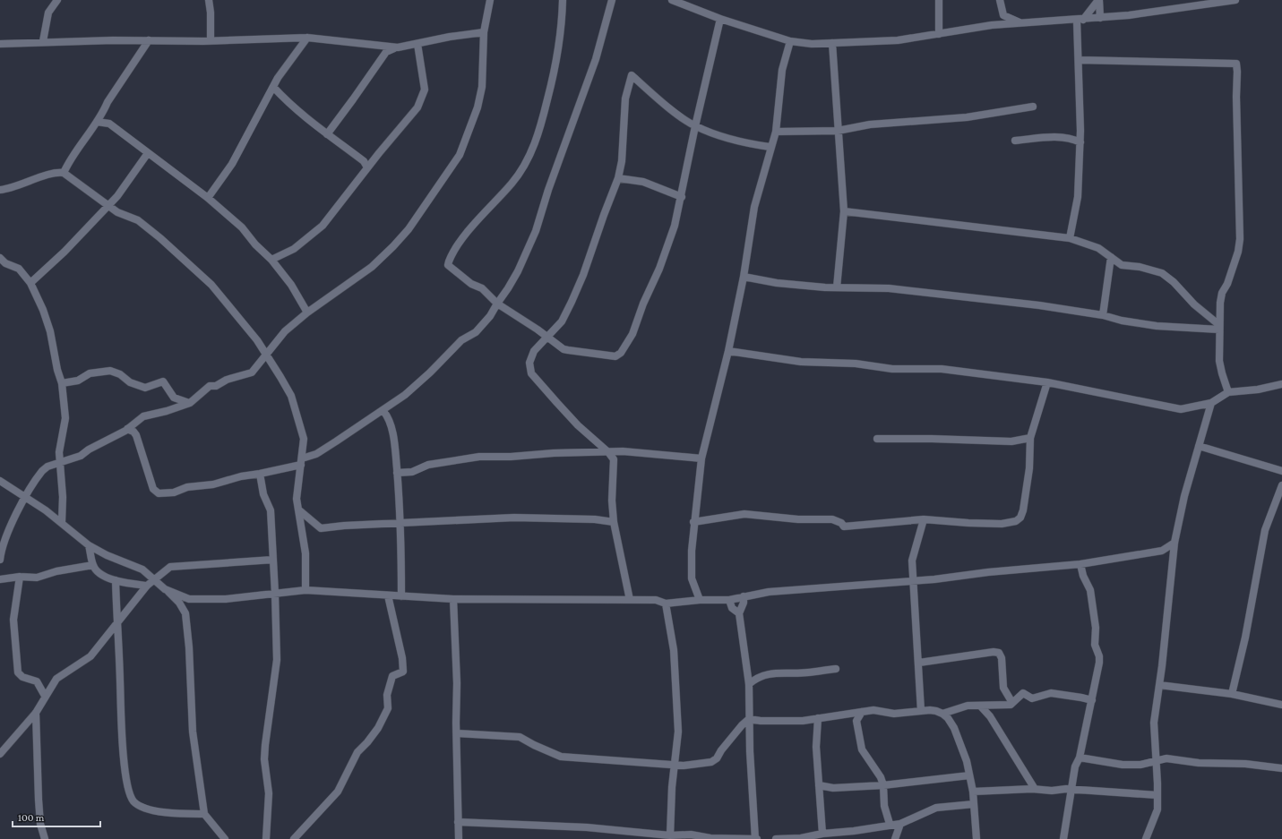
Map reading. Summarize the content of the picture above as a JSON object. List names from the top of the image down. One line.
{"scale_bar":"100 m"}
